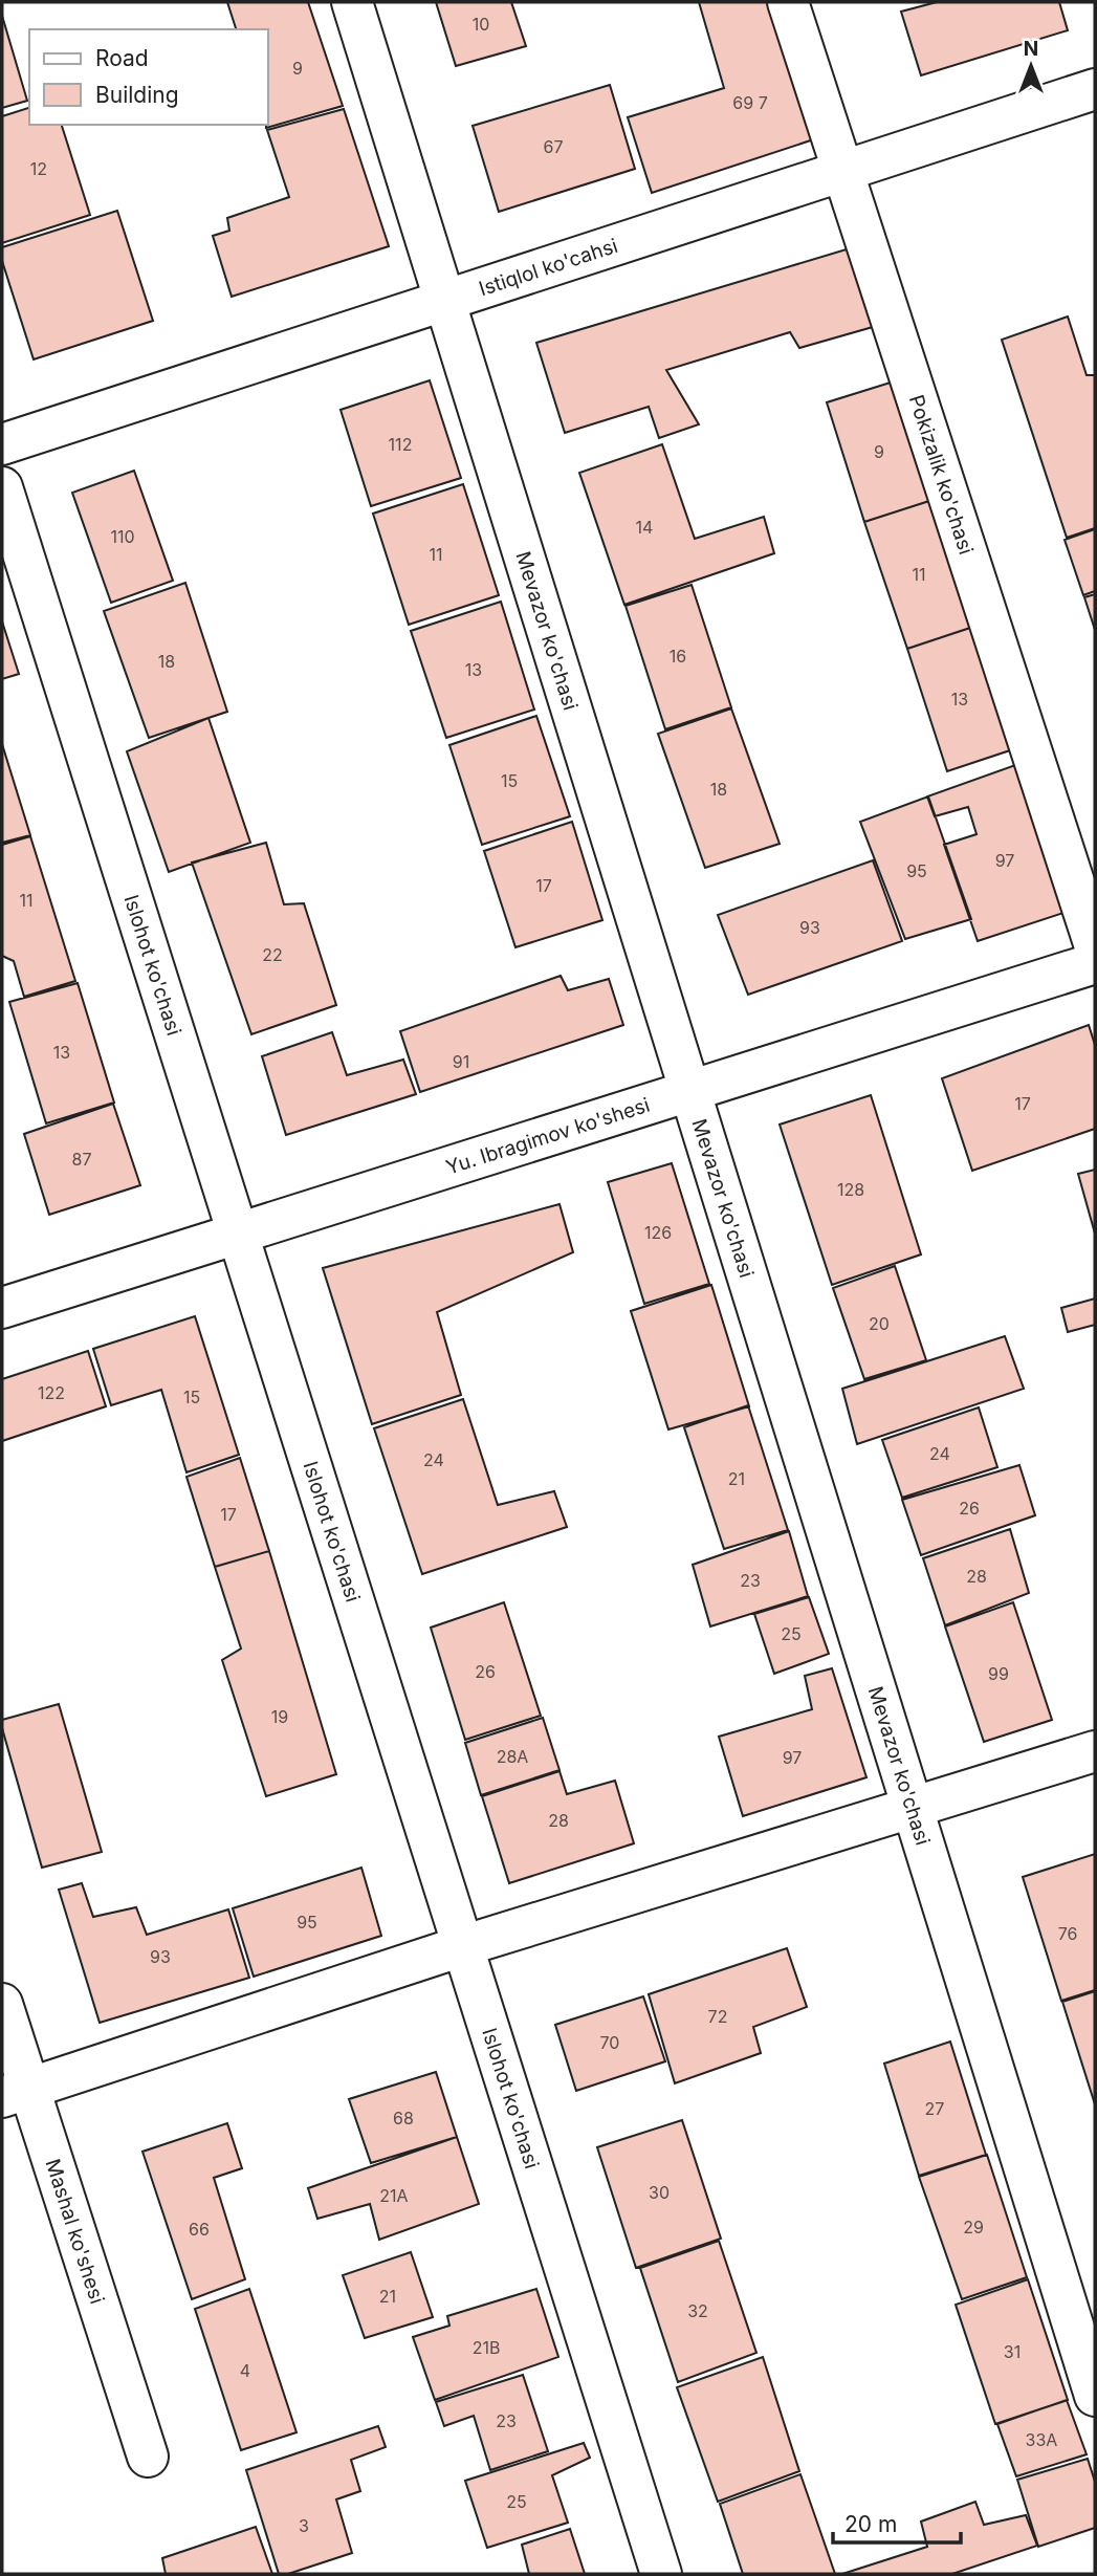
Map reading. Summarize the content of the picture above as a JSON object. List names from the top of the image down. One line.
{"streets":{"street":["Istiqlol ko'cahsi","Pokizalik ko'chasi","Mevazor ko'chasi","Islohot ko'chasi","Yu. Ibragimov ko'shesi","Mashal ko'shesi"]},"crossings":[["Istiqlol ko'cahsi","Pokizalik ko'chasi"],["Istiqlol ko'cahsi","Mevazor ko'chasi"],["Mevazor ko'chasi","Yu. Ibragimov ko'shesi"],["Islohot ko'chasi","Yu. Ibragimov ko'shesi"]],"house_numbers":["10","9","69 7","67","12","112","9","14","110","11","11","16","18","13","13","15","18","97","95","17","11","93","22","13","91","17","87","128","126","20","122","15","24","24","21","26","17","28","23","25","26","99","19","28A","97","28","95","76","93","72","70","27","68","30","21A","29","66","21","32","21B","31","4","23","33A","25","3"],"legend":["Road","Building"],"scale_bar":"20 m","north":"top"}
